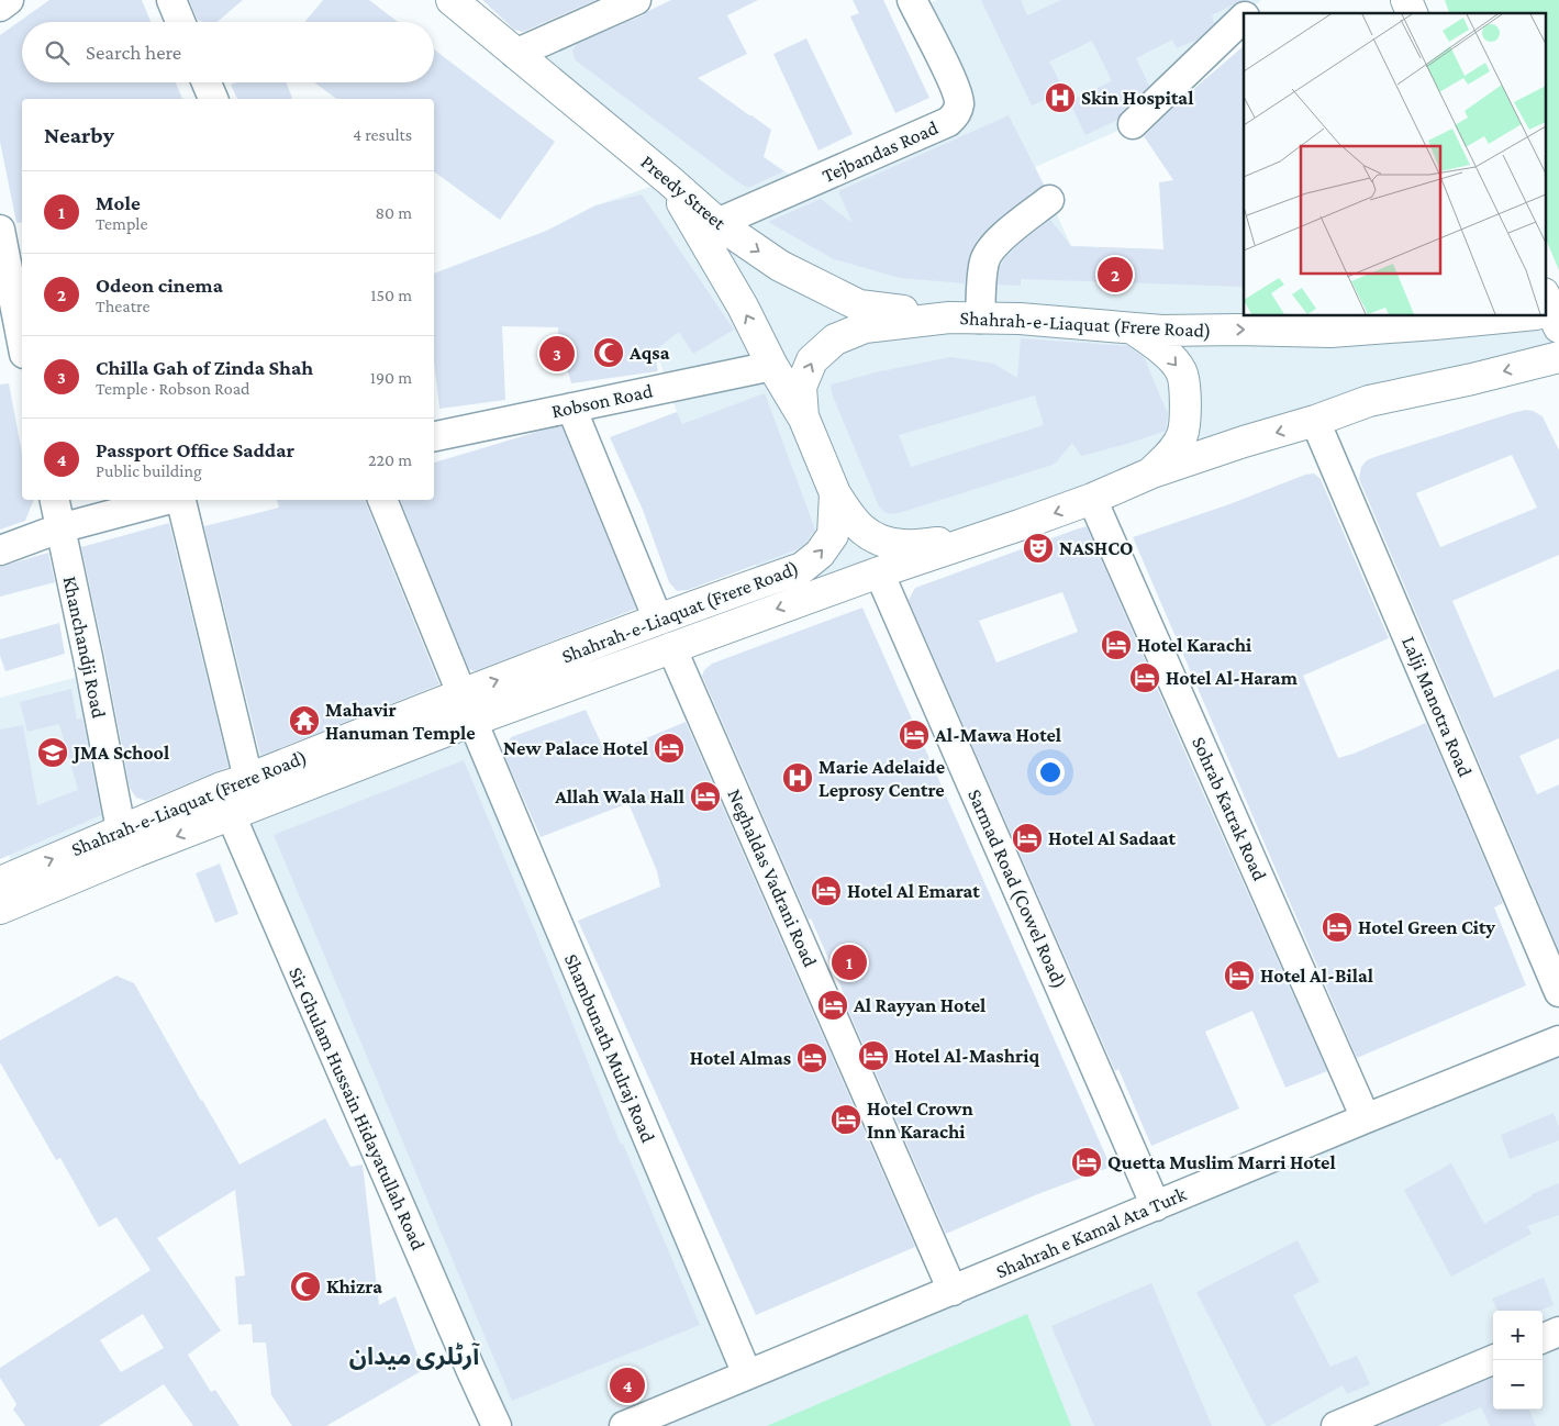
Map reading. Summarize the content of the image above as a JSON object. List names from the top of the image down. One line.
{"streets":{"main road":["Preedy Street","Shahrah-e-Liaquat (Frere Road)"],"street":["Tejbandas Road","Robson Road","Khanchandji Road","Lalji Manotra Road","Sohrab Katrak Road","Neghaldas Vadrani Road","Sarmad Road (Cowel Road)","Shambunath Mulraj Road","Sir Ghulam Hussain Hidayatullah Road","Shahrah e Kamal Ata Turk"]},"crossings":[["Tejbandas Road","Preedy Street"],["Preedy Street","Shahrah-e-Liaquat (Frere Road)"],["Shahrah-e-Liaquat (Frere Road)","Khanchandji Road"],["Shahrah-e-Liaquat (Frere Road)","Lalji Manotra Road"],["Shahrah-e-Liaquat (Frere Road)","Sohrab Katrak Road"],["Shahrah-e-Liaquat (Frere Road)","Neghaldas Vadrani Road"],["Shahrah-e-Liaquat (Frere Road)","Sarmad Road (Cowel Road)"],["Shahrah-e-Liaquat (Frere Road)","Shambunath Mulraj Road"],["Shahrah-e-Liaquat (Frere Road)","Sir Ghulam Hussain Hidayatullah Road"],["Sohrab Katrak Road","Shahrah e Kamal Ata Turk"],["Neghaldas Vadrani Road","Shahrah e Kamal Ata Turk"],["Sarmad Road (Cowel Road)","Shahrah e Kamal Ata Turk"],["Shambunath Mulraj Road","Shahrah e Kamal Ata Turk"]],"one_way":["Preedy Street"],"districts":["آرٹلری میدان"],"places":{"hospital":["Skin Hospital","Marie Adelaide Leprosy Centre"],"mosque":["Aqsa","Khizra"],"theatre":["NASHCO"],"hotel":["Hotel Karachi","Hotel Al-Haram","Al-Mawa Hotel","New Palace Hotel","Allah Wala Hall","Hotel Al Sadaat","Hotel Al Emarat","Hotel Green City","Hotel Al-Bilal","Al Rayyan Hotel","Hotel Al-Mashriq","Hotel Almas","Hotel Crown Inn Karachi","Quetta Muslim Marri Hotel"],"temple":["Mahavir Hanuman Temple"],"school or university":["JMA School"]},"page":{"search":"Search here","heading":["Nearby","4 results"],"list":[{"mark":"1","name":"Mole","note":"Temple","value":"80 m"},{"mark":"2","name":"Odeon cinema","note":"Theatre","value":"150 m"},{"mark":"3","name":"Chilla Gah of Zinda Shah","note":"Temple · Robson Road","value":"190 m"},{"mark":"4","name":"Passport Office Saddar","note":"Public building","value":"220 m"}],"pins":["2","3","1","4"],"map_buttons":["+","−"]}}
